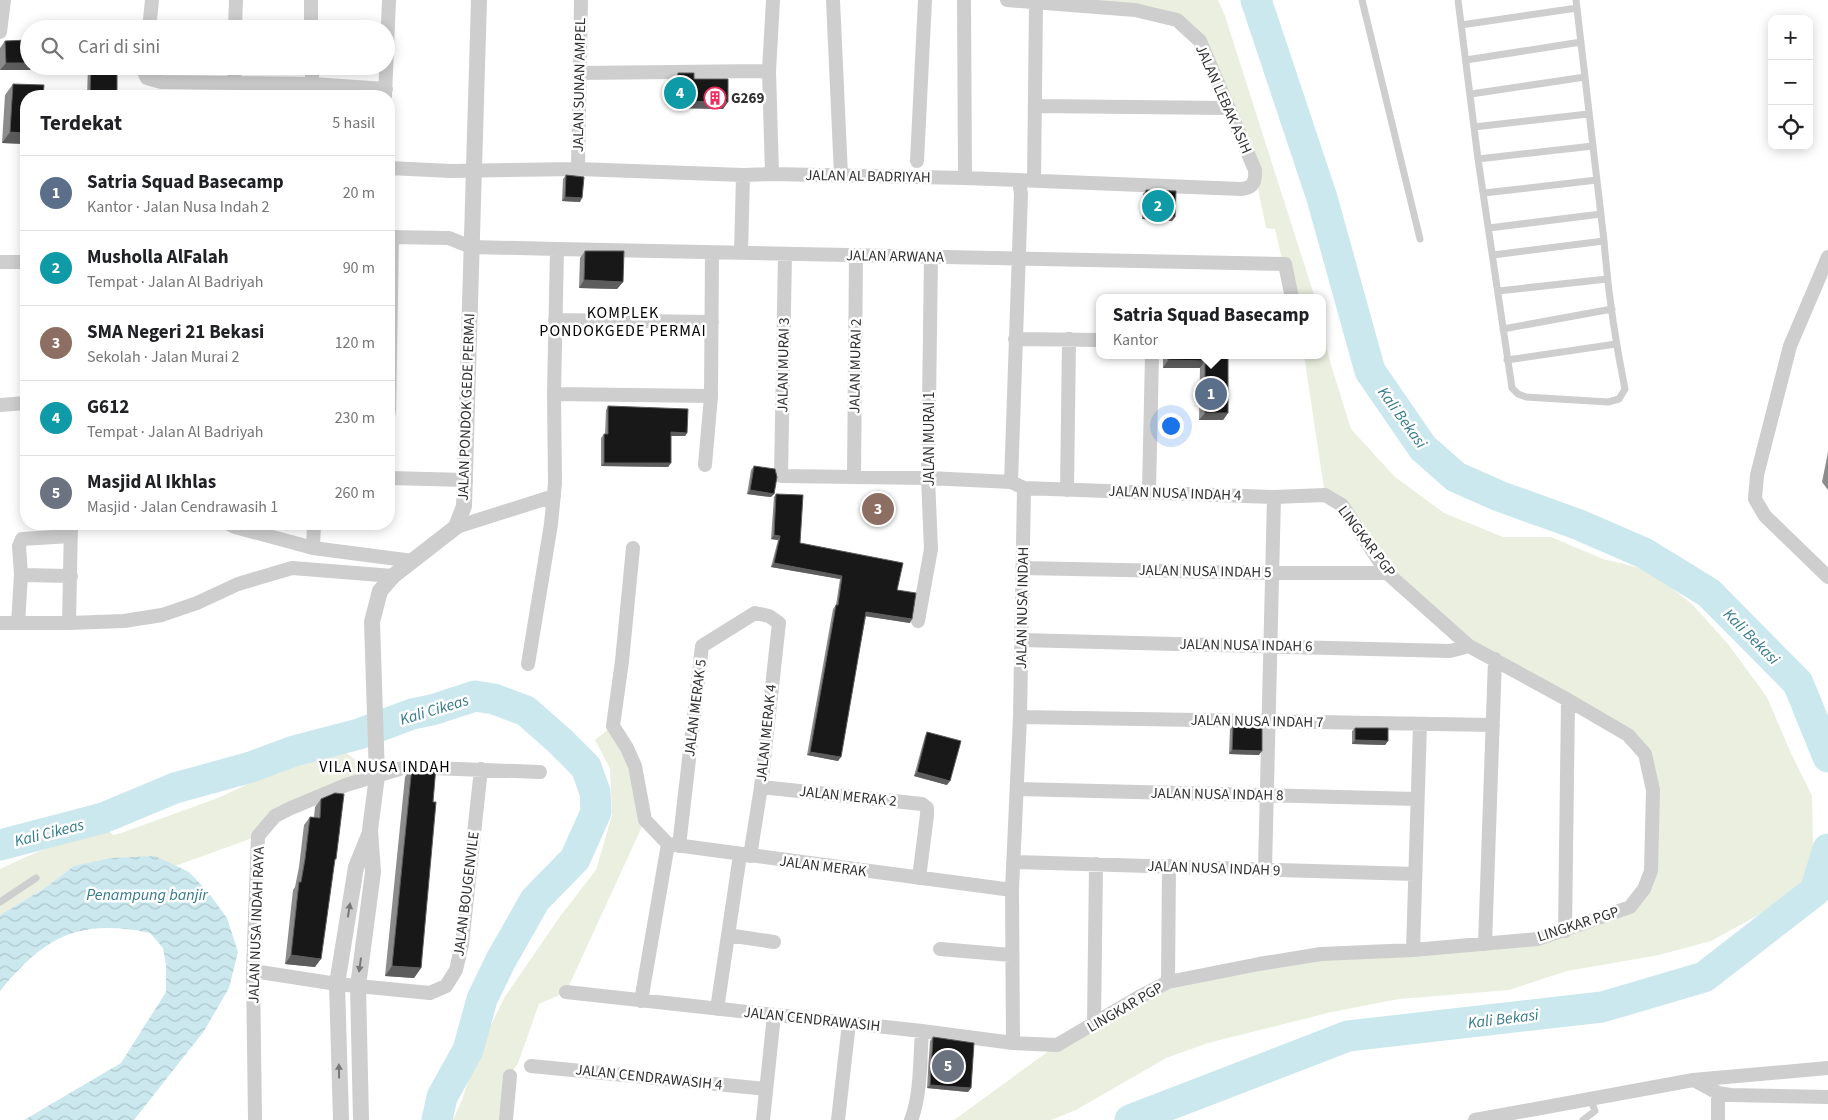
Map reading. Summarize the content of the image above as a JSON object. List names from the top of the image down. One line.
{"streets":{"street":["JALAN SUNAN AMPEL","JALAN LEBAK ASIH","JALAN AL BADRIYAH","JALAN ARWANA","JALAN MURAI 3","JALAN MURAI 2","JALAN PONDOK GEDE PERMAI","JALAN MURAI 1","JALAN NUSA INDAH 4","LINGKAR PGP","JALAN NUSA INDAH 5","JALAN NUSA INDAH","JALAN NUSA INDAH 6","JALAN MERAK 5","JALAN NUSA INDAH 7","JALAN MERAK 4","JALAN NUSA INDAH 8","JALAN MERAK 2","JALAN MERAK","JALAN NUSA INDAH 9","JALAN BOUGENVILE","JALAN NUSA INDAH RAYA","JALAN CENDRAWASIH","JALAN CENDRAWASIH 4"]},"crossings":[["JALAN SUNAN AMPEL","JALAN AL BADRIYAH"],["JALAN LEBAK ASIH","JALAN AL BADRIYAH"],["JALAN AL BADRIYAH","JALAN PONDOK GEDE PERMAI"],["JALAN AL BADRIYAH","JALAN NUSA INDAH"],["JALAN ARWANA","JALAN MURAI 3"],["JALAN ARWANA","JALAN MURAI 2"],["JALAN ARWANA","JALAN PONDOK GEDE PERMAI"],["JALAN ARWANA","JALAN MURAI 1"],["JALAN ARWANA","JALAN NUSA INDAH"],["JALAN MURAI 3","JALAN NUSA INDAH 4"],["JALAN MURAI 2","JALAN NUSA INDAH 4"],["JALAN MURAI 1","JALAN NUSA INDAH 4"],["JALAN NUSA INDAH 4","LINGKAR PGP"],["JALAN NUSA INDAH 4","JALAN NUSA INDAH"],["LINGKAR PGP","JALAN NUSA INDAH 5"],["LINGKAR PGP","JALAN NUSA INDAH 6"],["LINGKAR PGP","JALAN CENDRAWASIH"],["JALAN NUSA INDAH 5","JALAN NUSA INDAH"],["JALAN NUSA INDAH","JALAN NUSA INDAH 6"],["JALAN NUSA INDAH","JALAN NUSA INDAH 7"],["JALAN NUSA INDAH","JALAN NUSA INDAH 8"],["JALAN NUSA INDAH","JALAN MERAK"],["JALAN NUSA INDAH","JALAN NUSA INDAH 9"],["JALAN NUSA INDAH","JALAN CENDRAWASIH"],["JALAN MERAK 5","JALAN MERAK 4"],["JALAN MERAK 5","JALAN MERAK"],["JALAN MERAK 4","JALAN MERAK 2"],["JALAN MERAK 4","JALAN MERAK"],["JALAN MERAK 4","JALAN CENDRAWASIH"],["JALAN MERAK 2","JALAN MERAK"],["JALAN BOUGENVILE","JALAN NUSA INDAH RAYA"]],"districts":["KOMPLEK PONDOKGEDE PERMAI","VILA NUSA INDAH"],"water":["Kali Bekasi","Kali Cikeas","Penampung banjir"],"places":{"building":["G269"]},"page":{"map_buttons":["+","−"],"search":"Cari di sini","pins":["4","2","1","3","5"],"heading":["Terdekat","5 hasil"],"list":[{"mark":"1","name":"Satria Squad Basecamp","note":"Kantor · Jalan Nusa Indah 2","value":"20 m"},{"mark":"2","name":"Musholla AlFalah","note":"Tempat · Jalan Al Badriyah","value":"90 m"},{"mark":"3","name":"SMA Negeri 21 Bekasi","note":"Sekolah · Jalan Murai 2","value":"120 m"},{"mark":"4","name":"G612","note":"Tempat · Jalan Al Badriyah","value":"230 m"},{"mark":"5","name":"Masjid Al Ikhlas","note":"Masjid · Jalan Cendrawasih 1","value":"260 m"}],"popup":["Satria Squad Basecamp","Kantor"]}}
